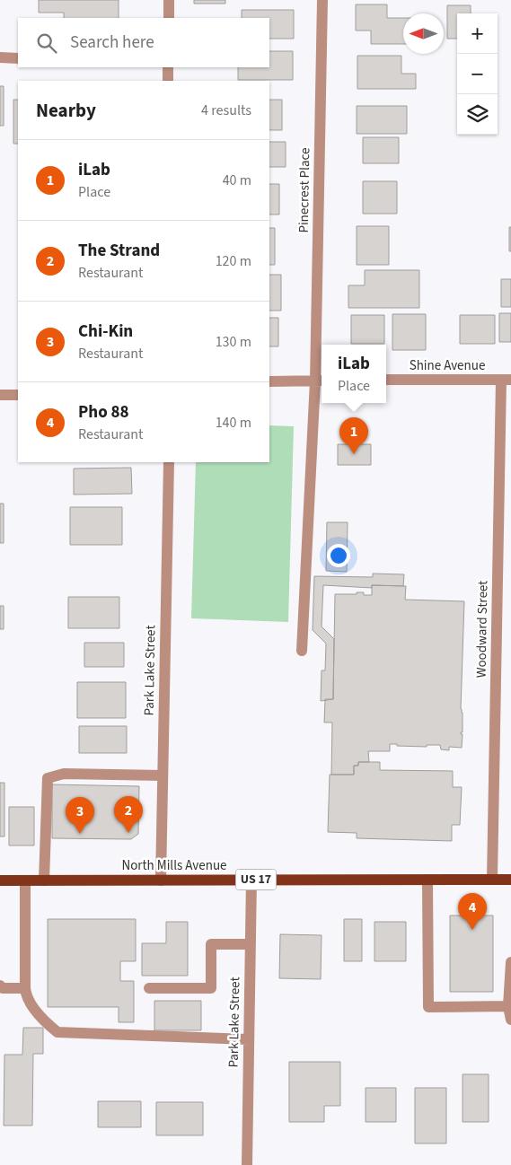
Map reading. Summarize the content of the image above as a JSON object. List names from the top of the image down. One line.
{"streets":{"main road":["North Mills Avenue","US 17"],"street":["Pinecrest Place","Shine Avenue","Woodward Street","Park Lake Street"]},"crossings":[["Shine Avenue","Woodward Street"],["Woodward Street","North Mills Avenue"],["Park Lake Street","North Mills Avenue"]],"north":"left","page":{"map_buttons":["+","−"],"search":"Search here","heading":["Nearby","4 results"],"list":[{"mark":"1","name":"iLab","note":"Place","value":"40 m"},{"mark":"2","name":"The Strand","note":"Restaurant","value":"120 m"},{"mark":"3","name":"Chi-Kin","note":"Restaurant","value":"130 m"},{"mark":"4","name":"Pho 88","note":"Restaurant","value":"140 m"}],"popup":["iLab","Place"],"pins":["1","2","3","4"]}}
